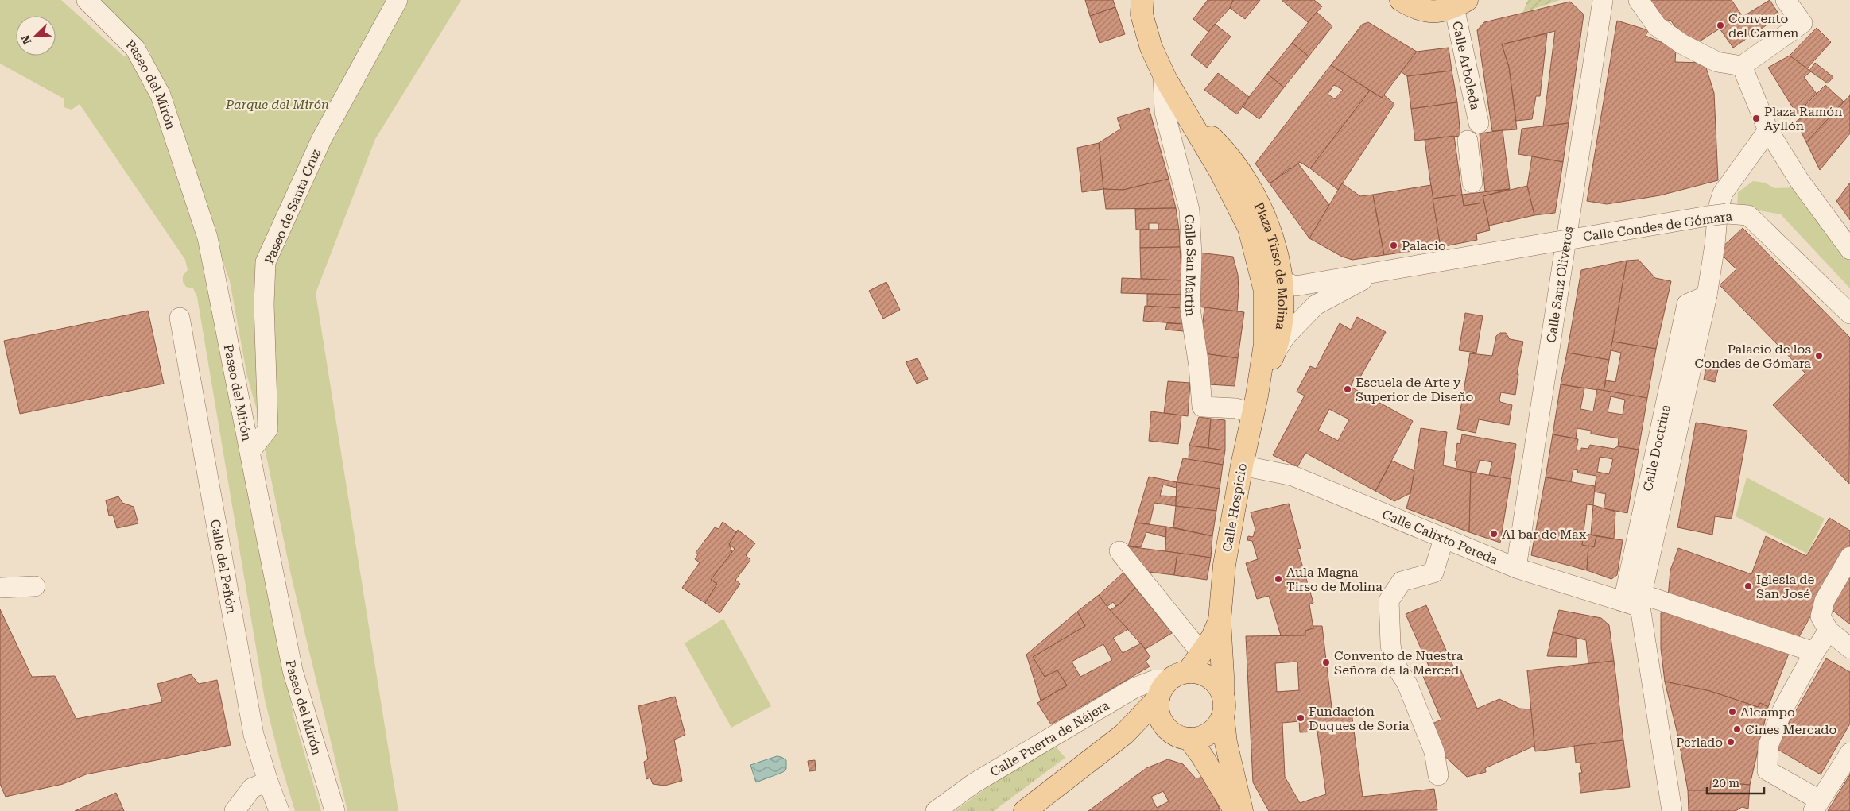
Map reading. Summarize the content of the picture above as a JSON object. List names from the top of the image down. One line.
{"streets":{"main road":["Plaza Tirso de Molina","Calle Hospicio"],"street":["Calle Arboleda","Paseo del Mirón","Paseo de Santa Cruz","Calle Condes de Gómara","Calle San Martín","Calle Sanz Oliveros","Calle Doctrina","Calle Calixto Pereda","Calle del Peñón","Calle Puerta de Nájera"]},"crossings":[["Paseo del Mirón","Paseo de Santa Cruz"],["Calle Condes de Gómara","Plaza Tirso de Molina"],["Calle San Martín","Plaza Tirso de Molina"],["Calle San Martín","Calle Hospicio"],["Plaza Tirso de Molina","Calle Hospicio"],["Calle Sanz Oliveros","Calle Calixto Pereda"],["Calle Doctrina","Calle Calixto Pereda"],["Calle Hospicio","Calle Calixto Pereda"],["Calle Hospicio","Calle Puerta de Nájera"]],"parks":["Parque del Mirón"],"places":["Convento del Carmen","Plaza Ramón Ayllón","Palacio","Palacio de los Condes de Gómara","Escuela de Arte y Superior de Diseño","Al bar de Max","Aula Magna Tirso de Molina","Iglesia de San José","Convento de Nuestra Señora de la Merced","Alcampo","Fundación Duques de Soria","Cines Mercado","Perlado"],"scale_bar":"20 m","north":"bottom left"}
